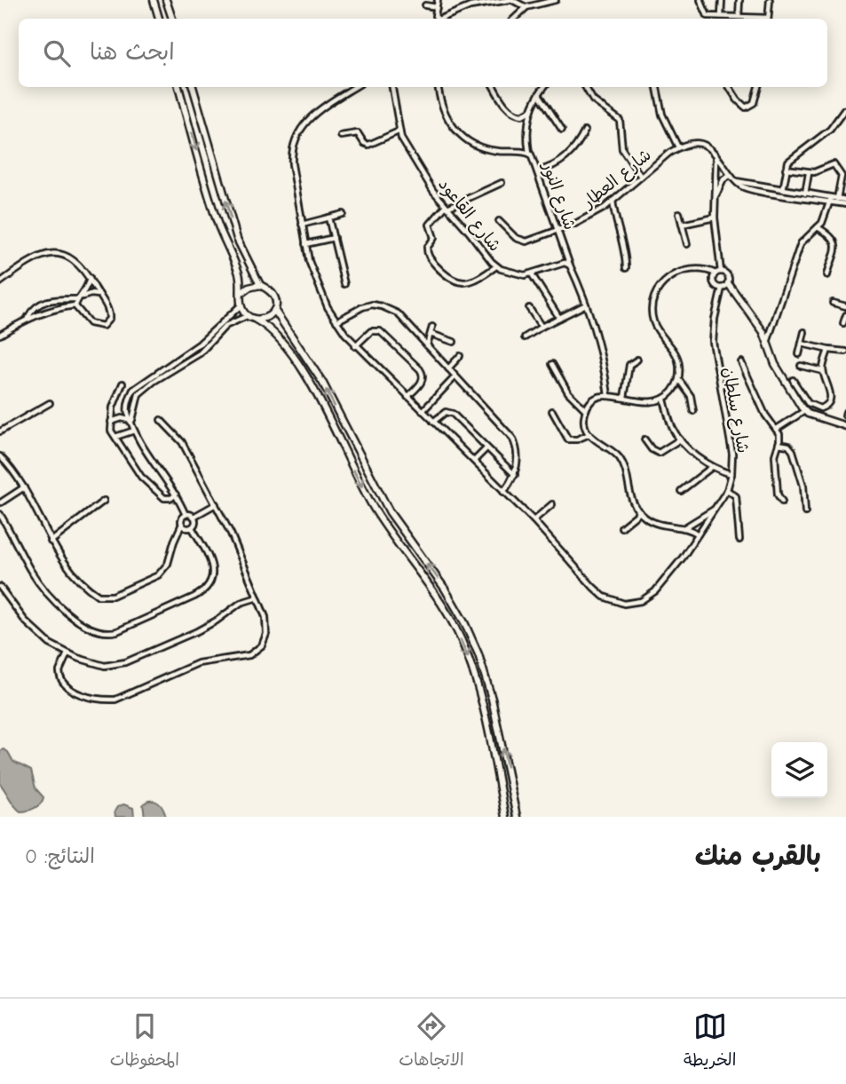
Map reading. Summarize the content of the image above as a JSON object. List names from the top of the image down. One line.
{"streets":{"street":["شارع العطار","شارع النور","شارع القاعود","شارع سلطان"]},"crossings":[["شارع العطار","شارع النور"]],"page":{"search":"ابحث هنا","heading":["بالقرب منك","النتائج: 0"],"nav":["الخريطة","الاتجاهات","المحفوظات"]}}
